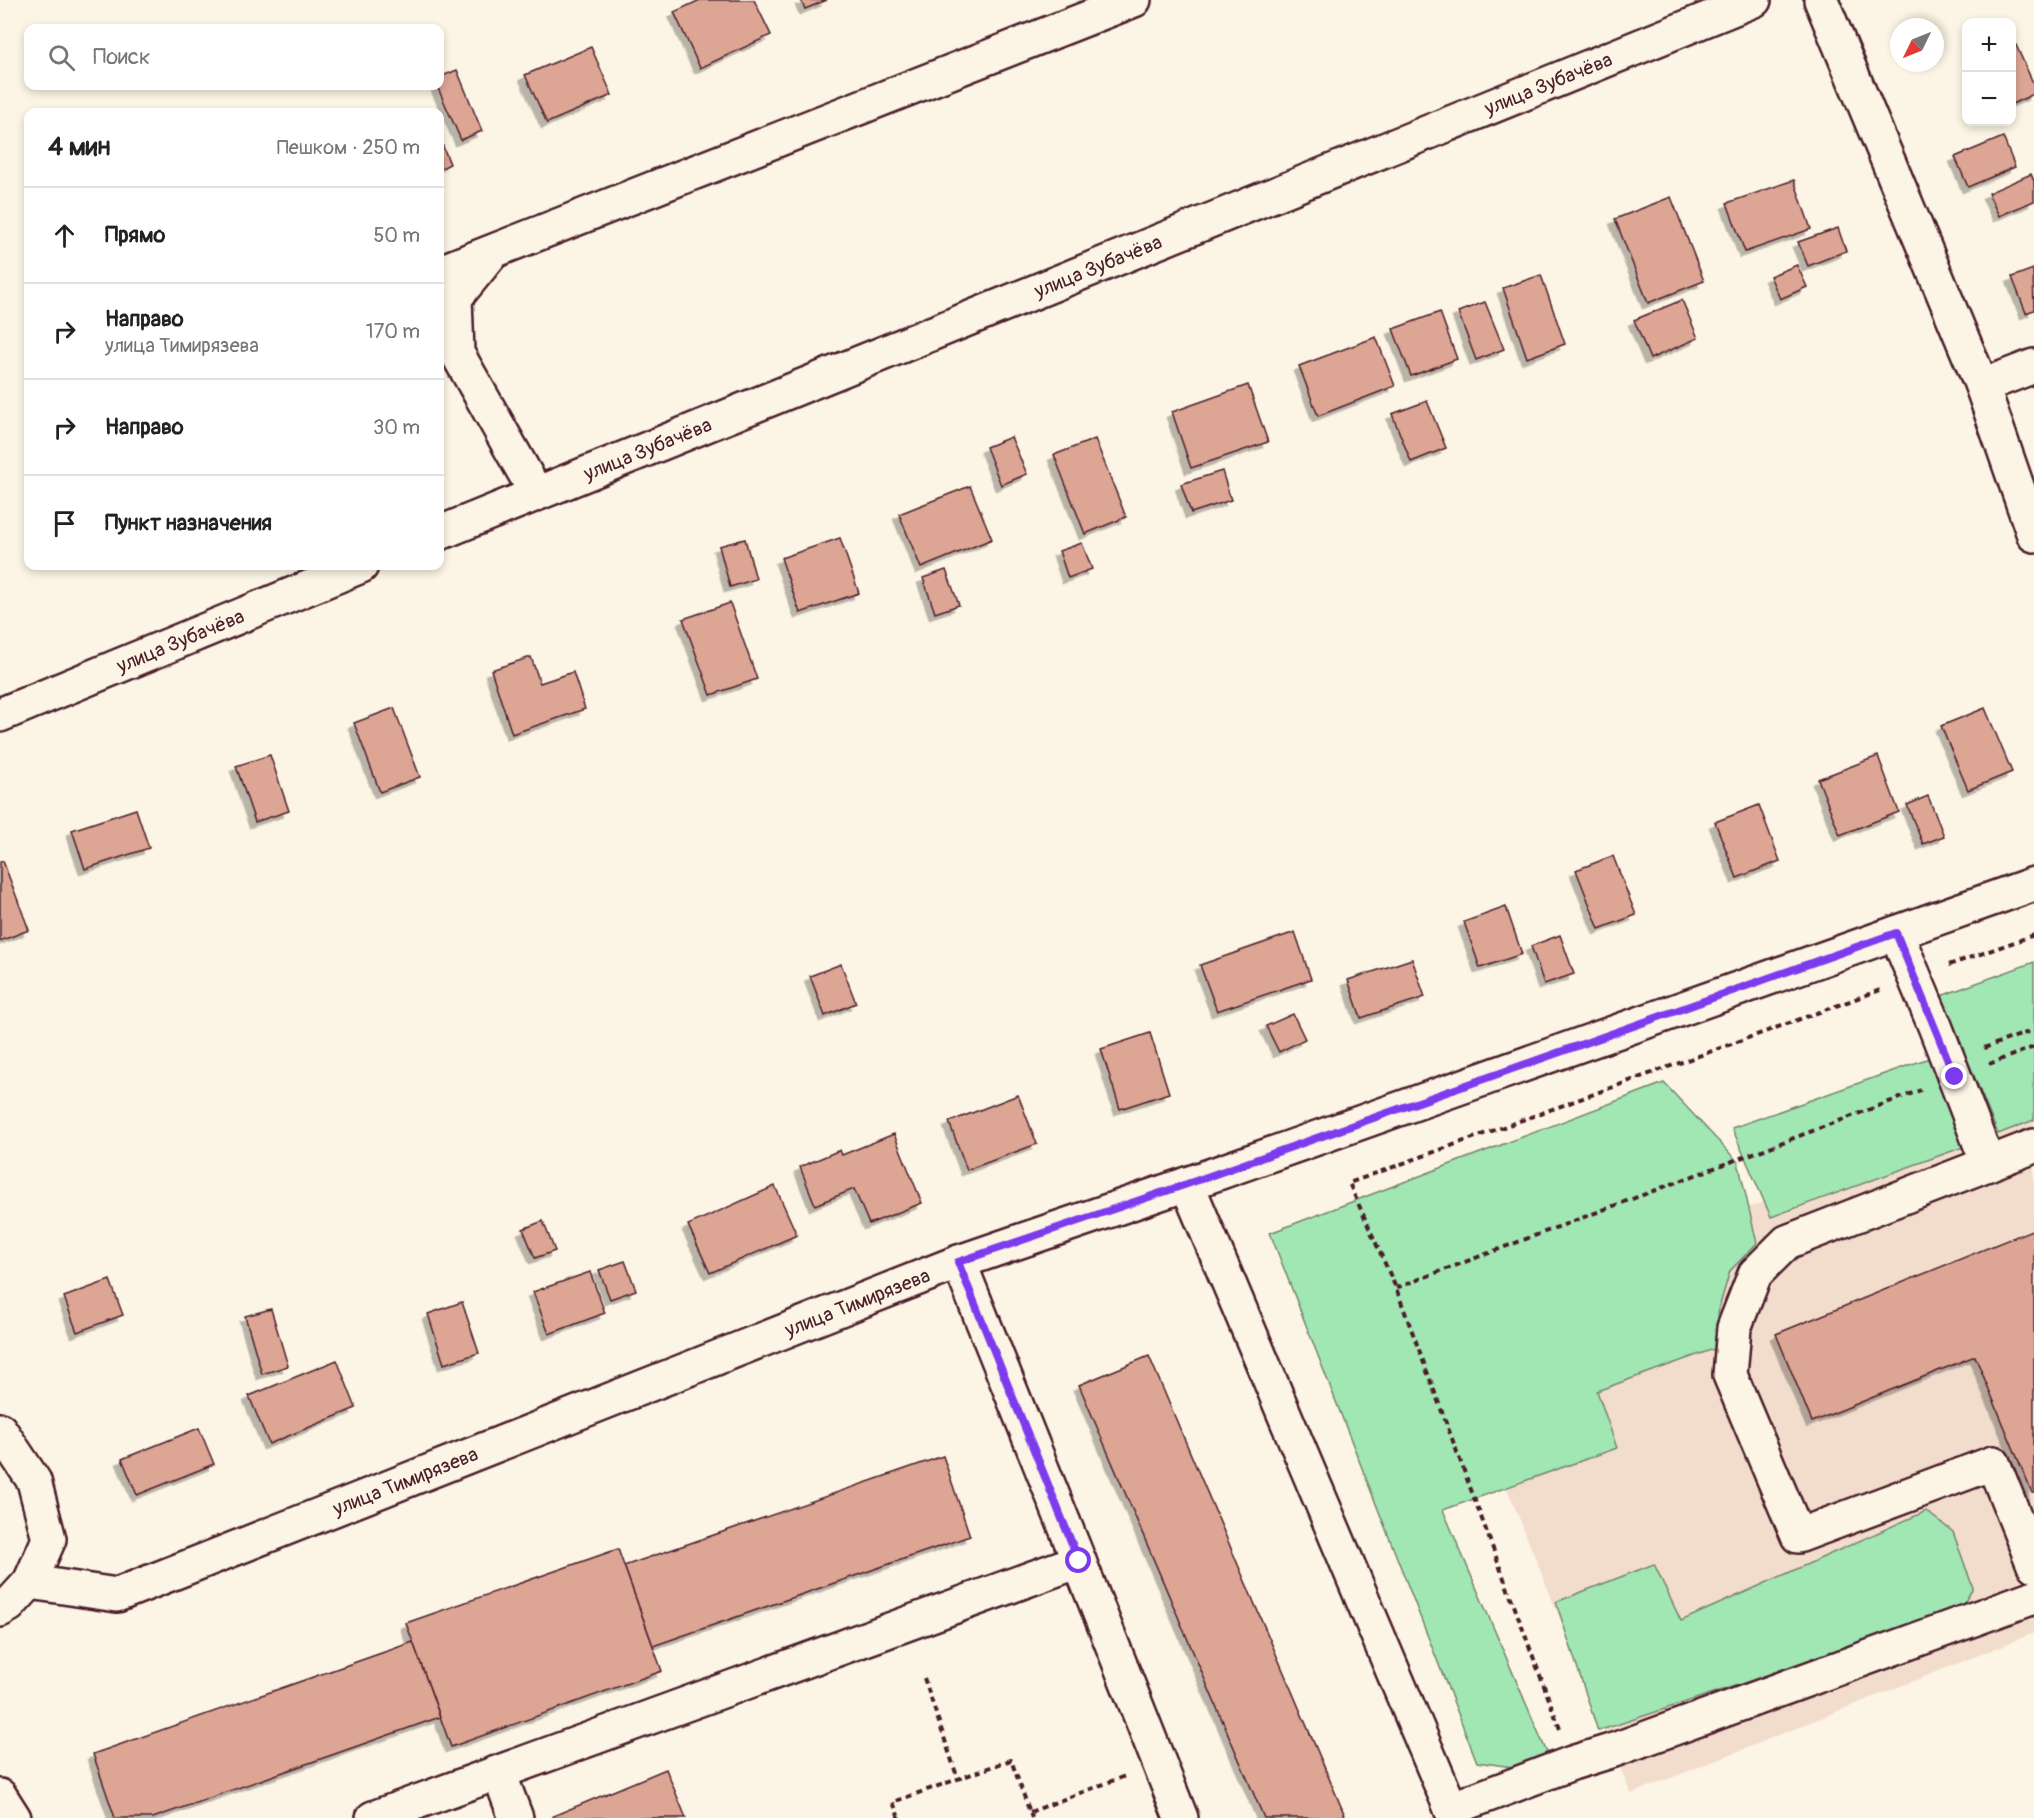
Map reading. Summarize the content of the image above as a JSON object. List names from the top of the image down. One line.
{"streets":{"street":["улица Зубачёва","улица Тимирязева"]},"north":"bottom left","page":{"map_buttons":["+","−"],"search":"Поиск","heading":["4 мин","Пешком · 250 m"],"list":[["Прямо","50 m"],["Направо","улица Тимирязева","170 m"],["Направо","30 m"],"Пункт назначения"]}}
